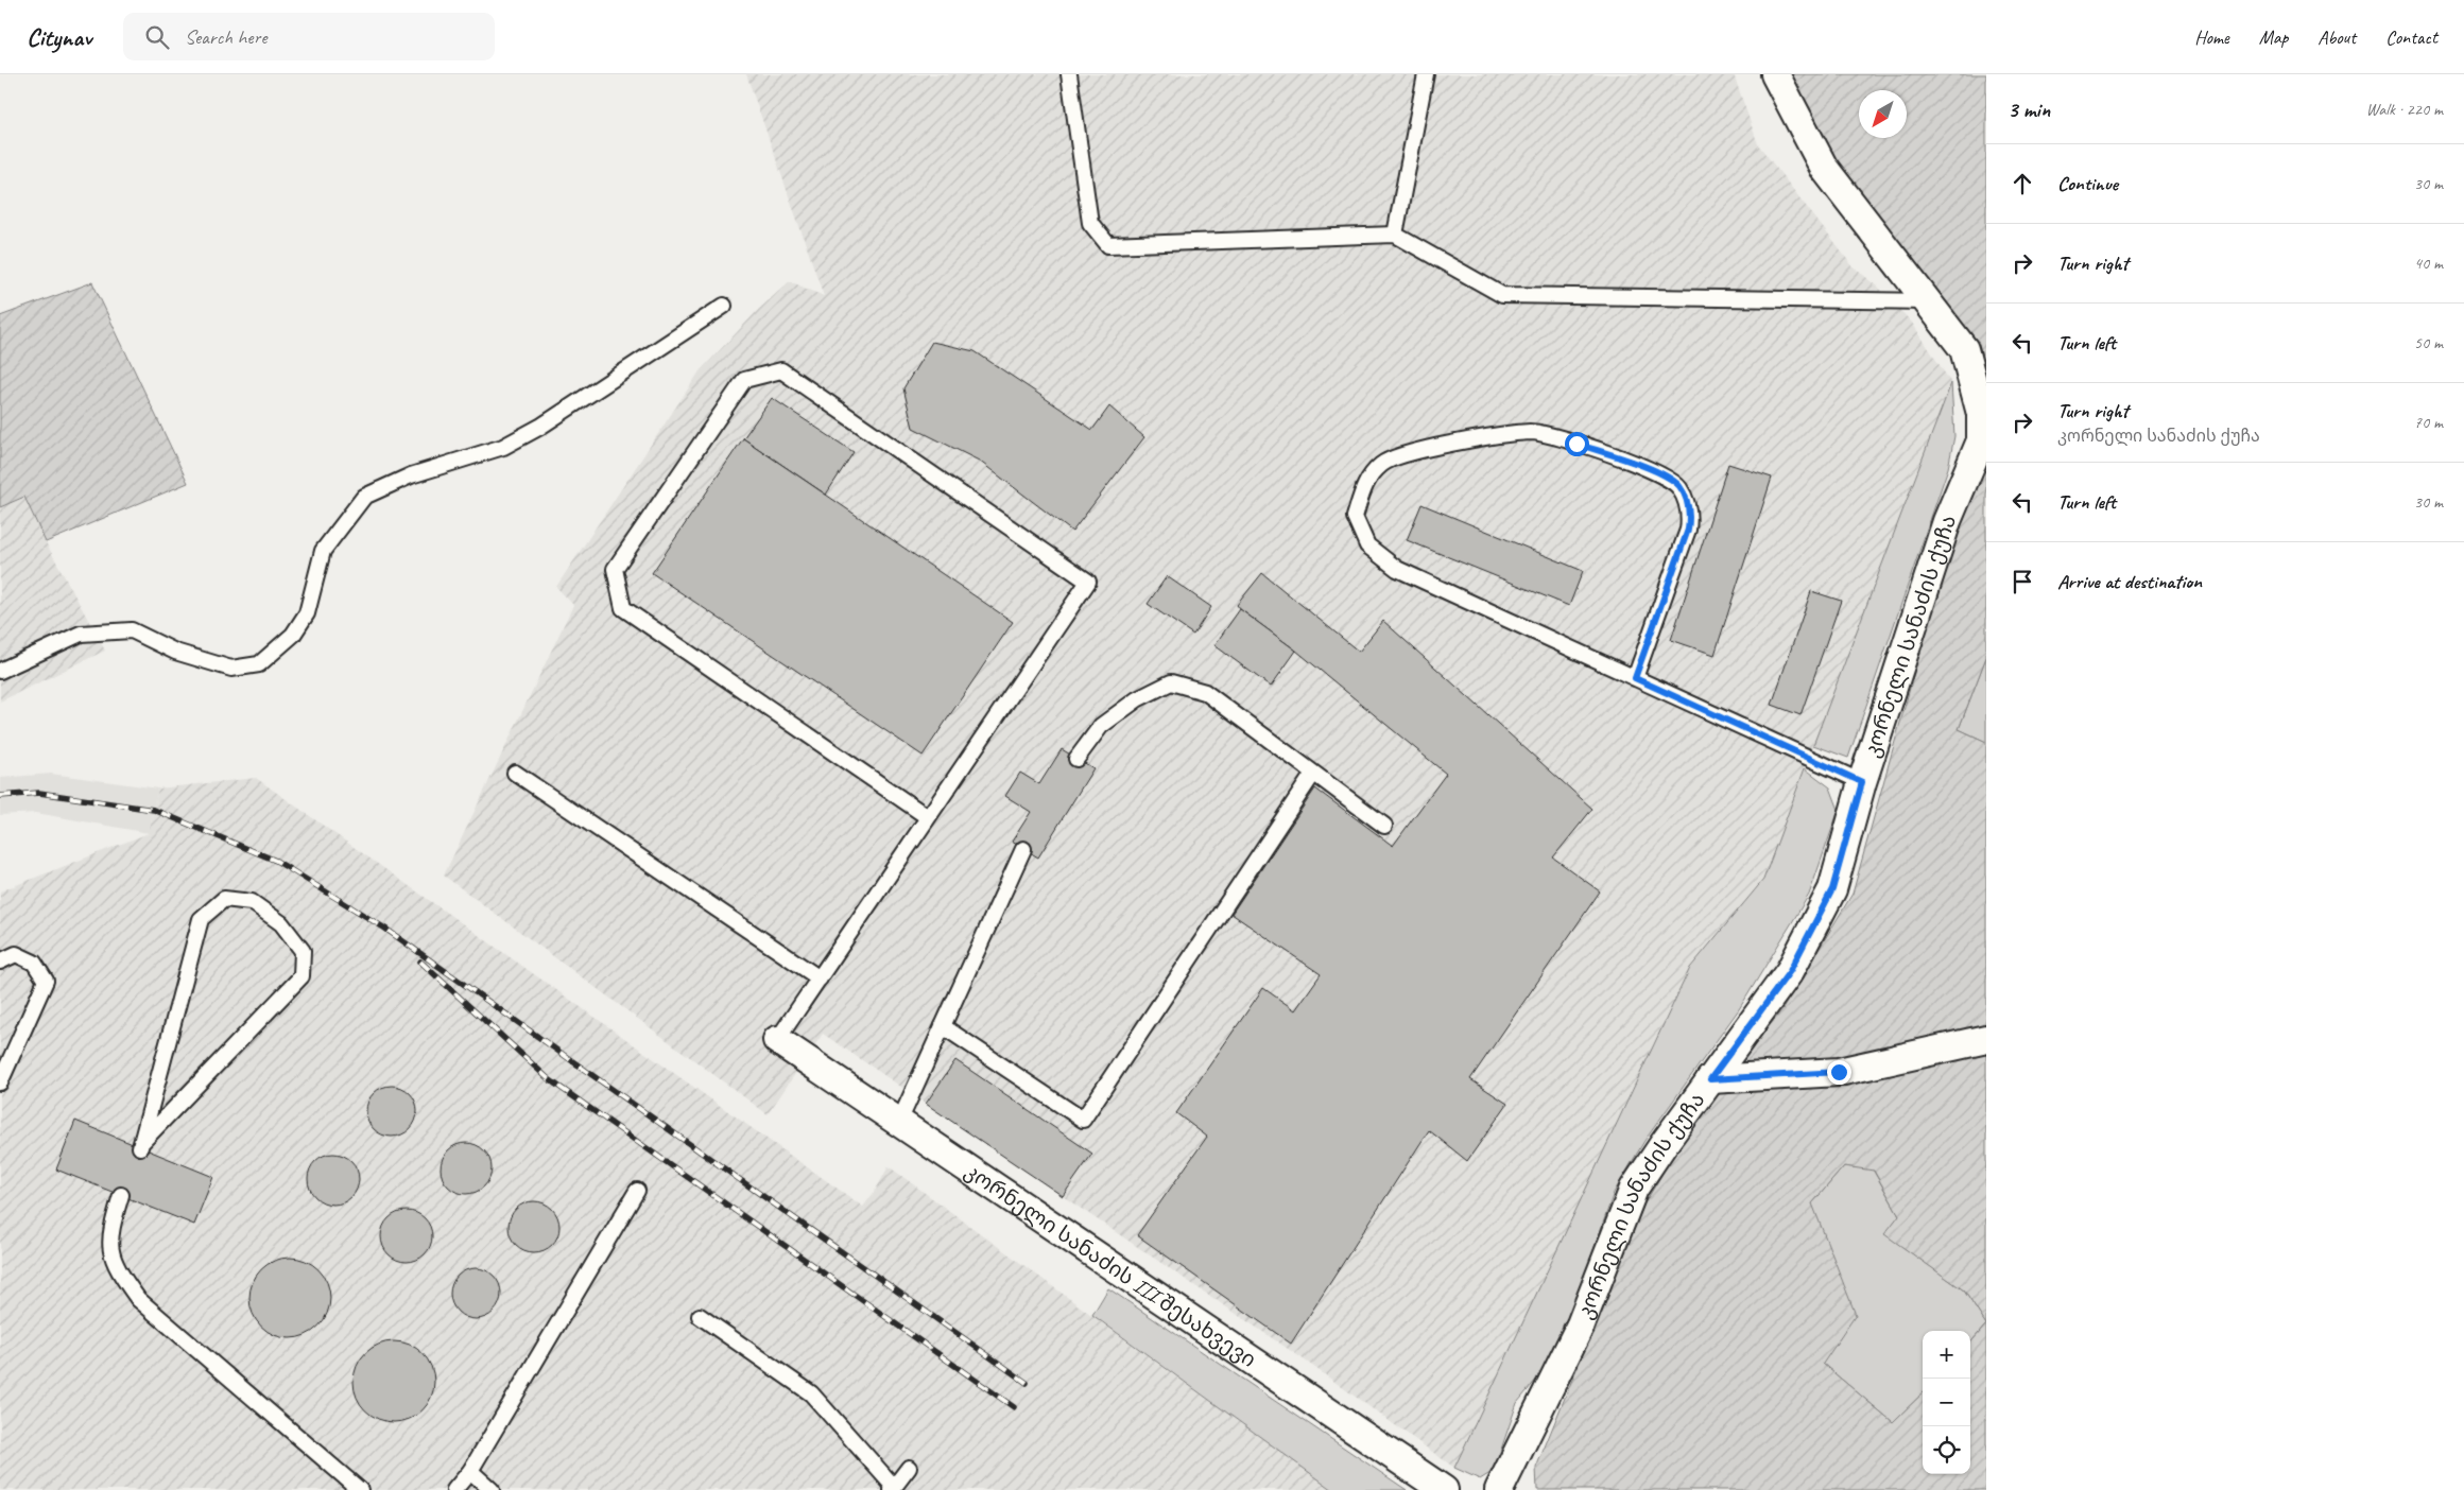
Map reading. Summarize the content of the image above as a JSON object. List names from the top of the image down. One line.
{"streets":{"street":["კორნელი სანაძის ქუჩა","კორნელი სანაძის III შესახვევი"]},"north":"bottom left","page":{"header":"Citynav","search":"Search here","nav":["Home","Map","About","Contact"],"heading":["3 min","Walk · 220 m"],"list":[["Continue","30 m"],["Turn right","40 m"],["Turn left","50 m"],["Turn right","კორნელი სანაძის ქუჩა","70 m"],["Turn left","30 m"],"Arrive at destination"],"map_buttons":["+","−"]}}
